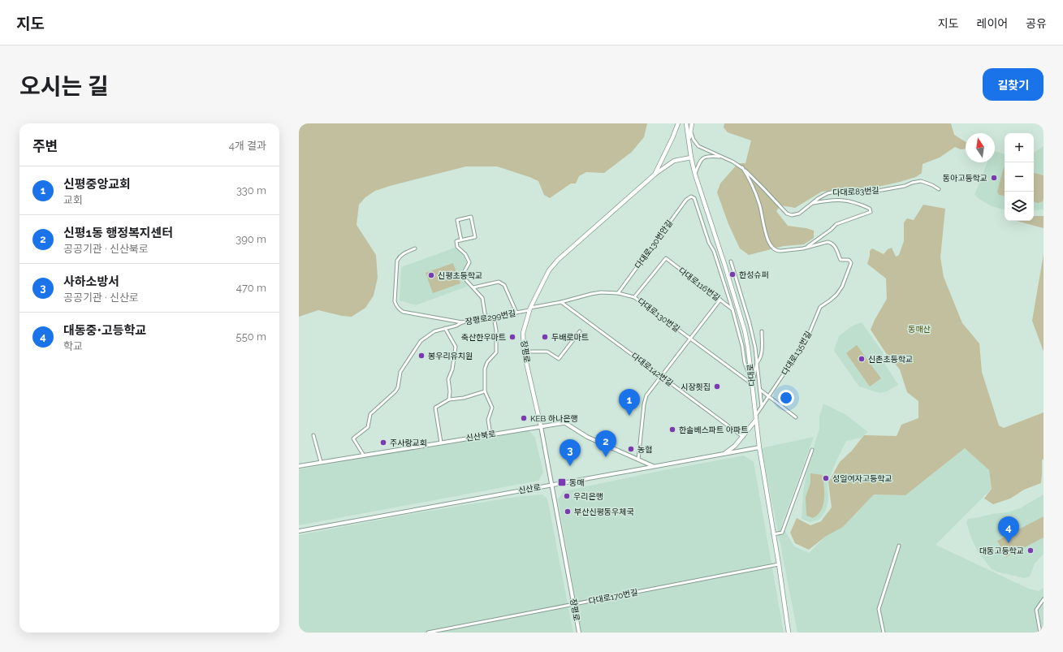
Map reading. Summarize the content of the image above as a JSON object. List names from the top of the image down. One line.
{"streets":{"main road":["장평로","다대로"],"street":["다대로83번길","다대로130번안길","다대로116번길","다대로130번길","장평로299번길","다대로135번길","다대로142번길","신산북로","신산로","다대로170번길"]},"crossings":[["다대로83번길","다대로135번길"],["다대로130번안길","다대로116번길"],["다대로130번안길","다대로130번길"],["다대로116번길","다대로130번길"],["다대로130번길","장평로299번길"],["다대로130번길","장평로"],["다대로130번길","다대로142번길"],["다대로130번길","다대로"],["장평로299번길","장평로"],["장평로299번길","신산북로"],["장평로","신산북로"],["장평로","신산로"],["장평로","다대로170번길"],["다대로135번길","다대로"],["다대로","신산로"],["다대로","다대로170번길"],["신산북로","신산로"]],"parks":["동매산"],"places":{"other":["동아고등학교","한성슈퍼","신평초등학교","축산한우마트","두배로마트","봉우리유치원","신촌초등학교","시장횟집","KEB 하나은행","한솔베스파트 아파트","주사랑교회","농협","성일여자고등학교","우리은행","부산신평동우체국","대동고등학교"],"transit":["동매"]},"north":"top","page":{"header":"지도","nav":["지도","레이어","공유"],"title":"오시는 길","buttons":"길찾기","heading":["주변","4개 결과"],"map_buttons":["+","−"],"list":[{"mark":"1","name":"신평중앙교회","note":"교회","value":"330 m"},{"mark":"2","name":"신평1동 행정복지센터","note":"공공기관 · 신산북로","value":"390 m"},{"mark":"3","name":"사하소방서","note":"공공기관 · 신산로","value":"470 m"},{"mark":"4","name":"대동중•고등학교","note":"학교","value":"550 m"}],"pins":["1","2","3","4"]}}
